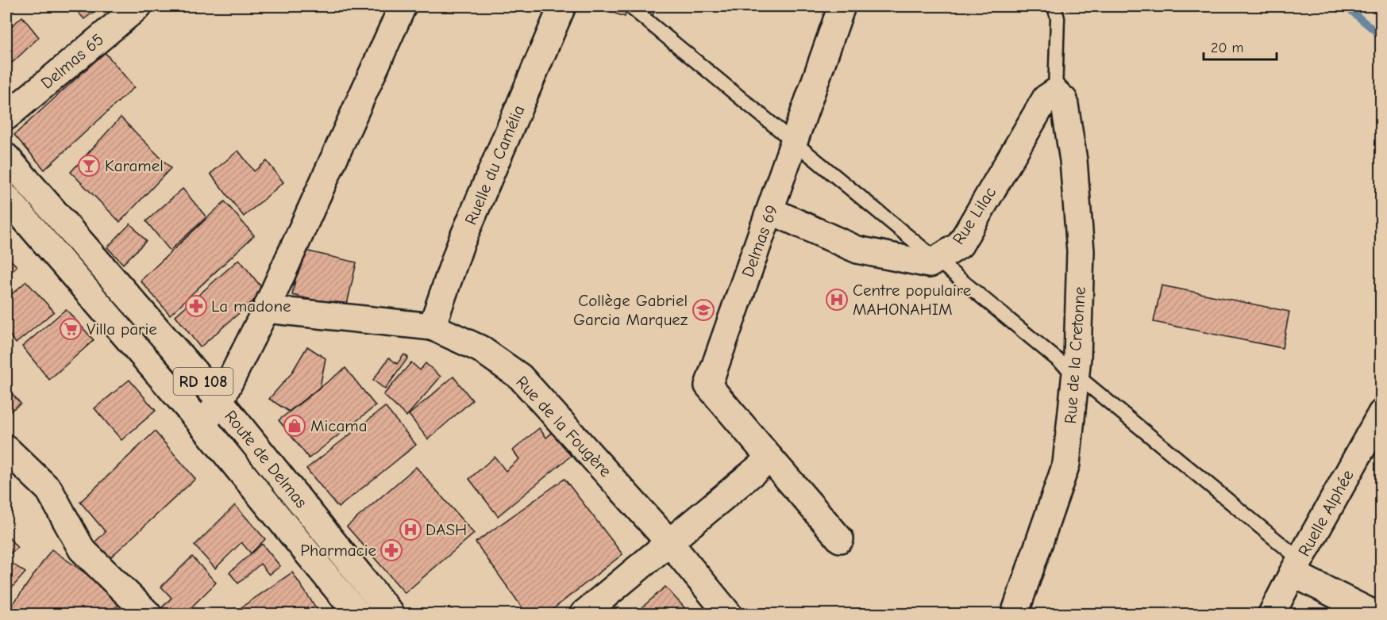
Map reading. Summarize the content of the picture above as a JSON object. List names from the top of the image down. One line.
{"streets":{"street":["Delmas 65","Ruelle du Camélia","Rue Lilac","Delmas 69","Rue de la Cretonne","RD 108","Rue de la Fougère","Route de Delmas","Ruelle Alphée"]},"crossings":[["Ruelle du Camélia","Rue de la Fougère"],["Rue Lilac","Delmas 69"],["Rue Lilac","Rue de la Cretonne"]],"places":{"bar":["Karamel"],"hospital":["Centre populaire MAHONAHIM","DASH"],"pharmacy":["La madone","Pharmacie"],"school or university":["Collège Gabriel Garcia Marquez"],"supermarket":["Villa parie"],"shop":["Micama"]},"scale_bar":"20 m"}
